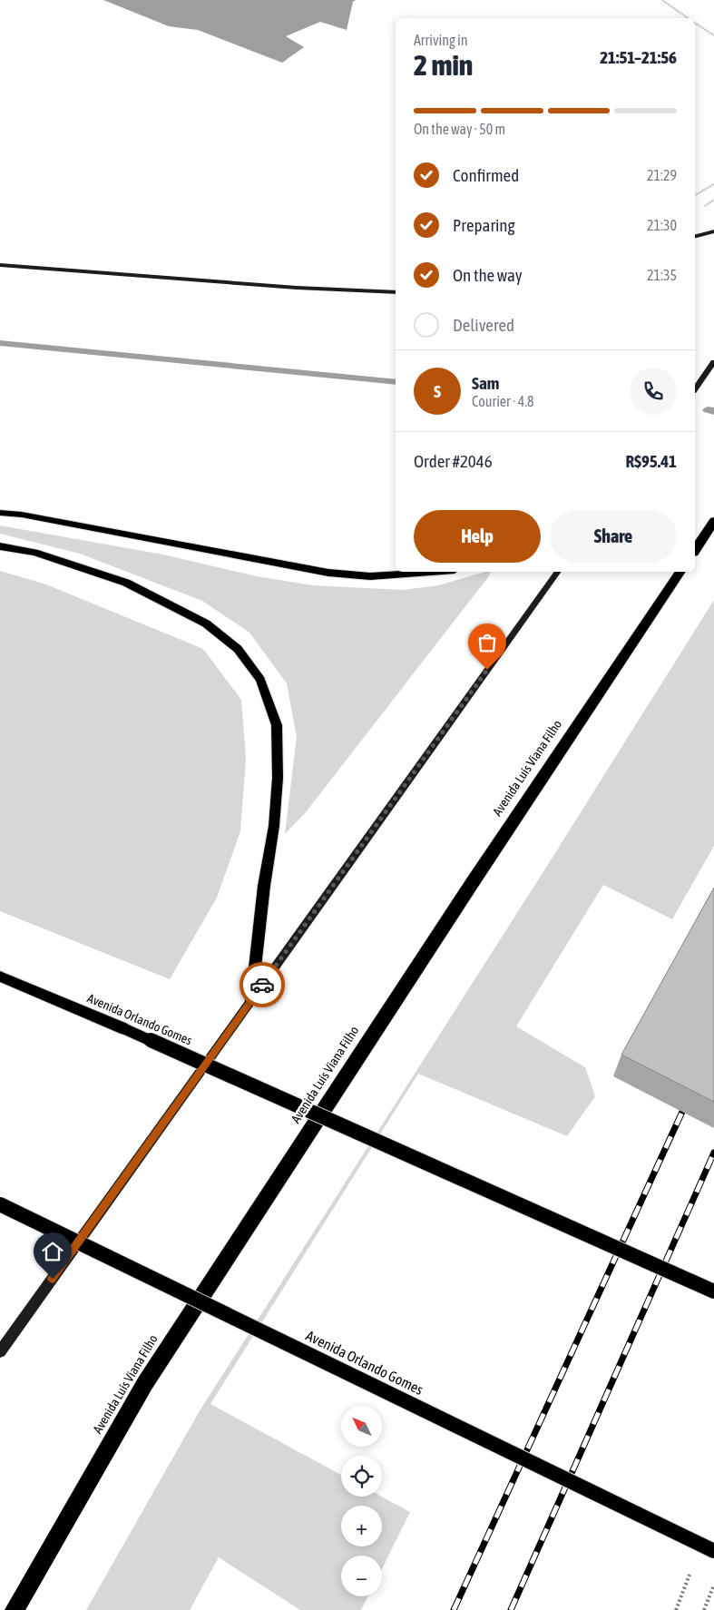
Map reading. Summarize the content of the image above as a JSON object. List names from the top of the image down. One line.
{"streets":{"highway":["Avenida Luís Viana Filho"],"main road":["Avenida Orlando Gomes"]},"north":"top left","page":{"heading":["2 min","Arriving in","21:51–21:56"],"panel":["Sam","Courier · 4.8","Order #2046","R$95.41"],"bar":"On the way · 50 m","list":[["Confirmed","21:29"],["Preparing","21:30"],["On the way","21:35"],"Delivered"],"round":"S","buttons":["Help","Share"],"map_buttons":["+","−"]}}
